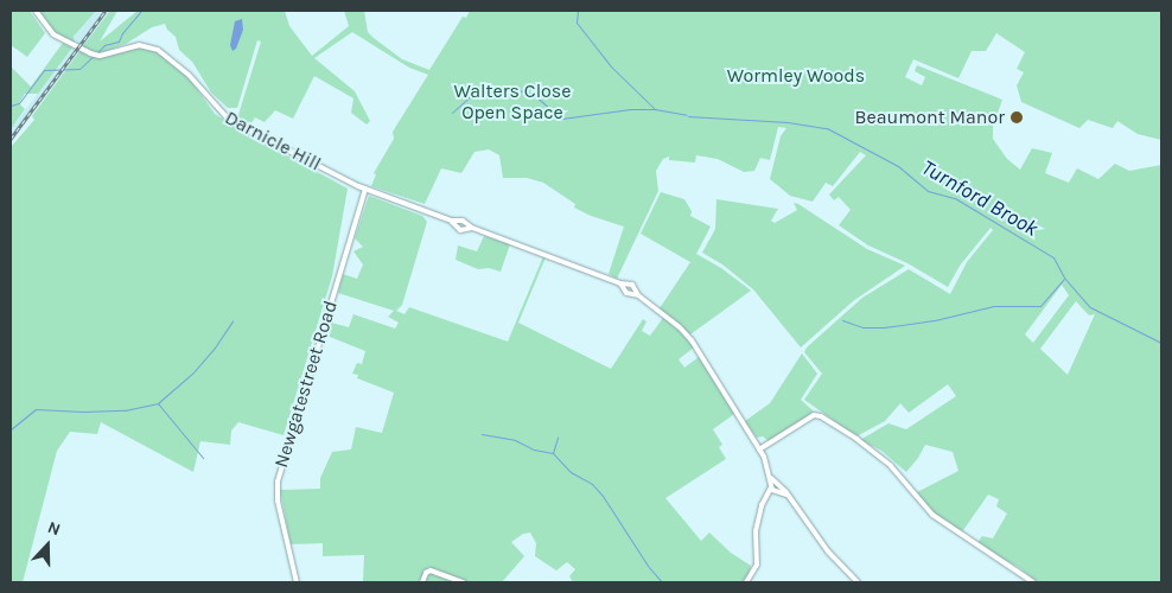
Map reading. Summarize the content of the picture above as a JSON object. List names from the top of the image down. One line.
{"streets":{"street":["Darnicle Hill","Newgatestreet Road"]},"crossings":[["Darnicle Hill","Newgatestreet Road"]],"water":["Turnford Brook"],"parks":["Wormley Woods","Walters Close Open Space"],"places":["Beaumont Manor"],"north":"top"}
